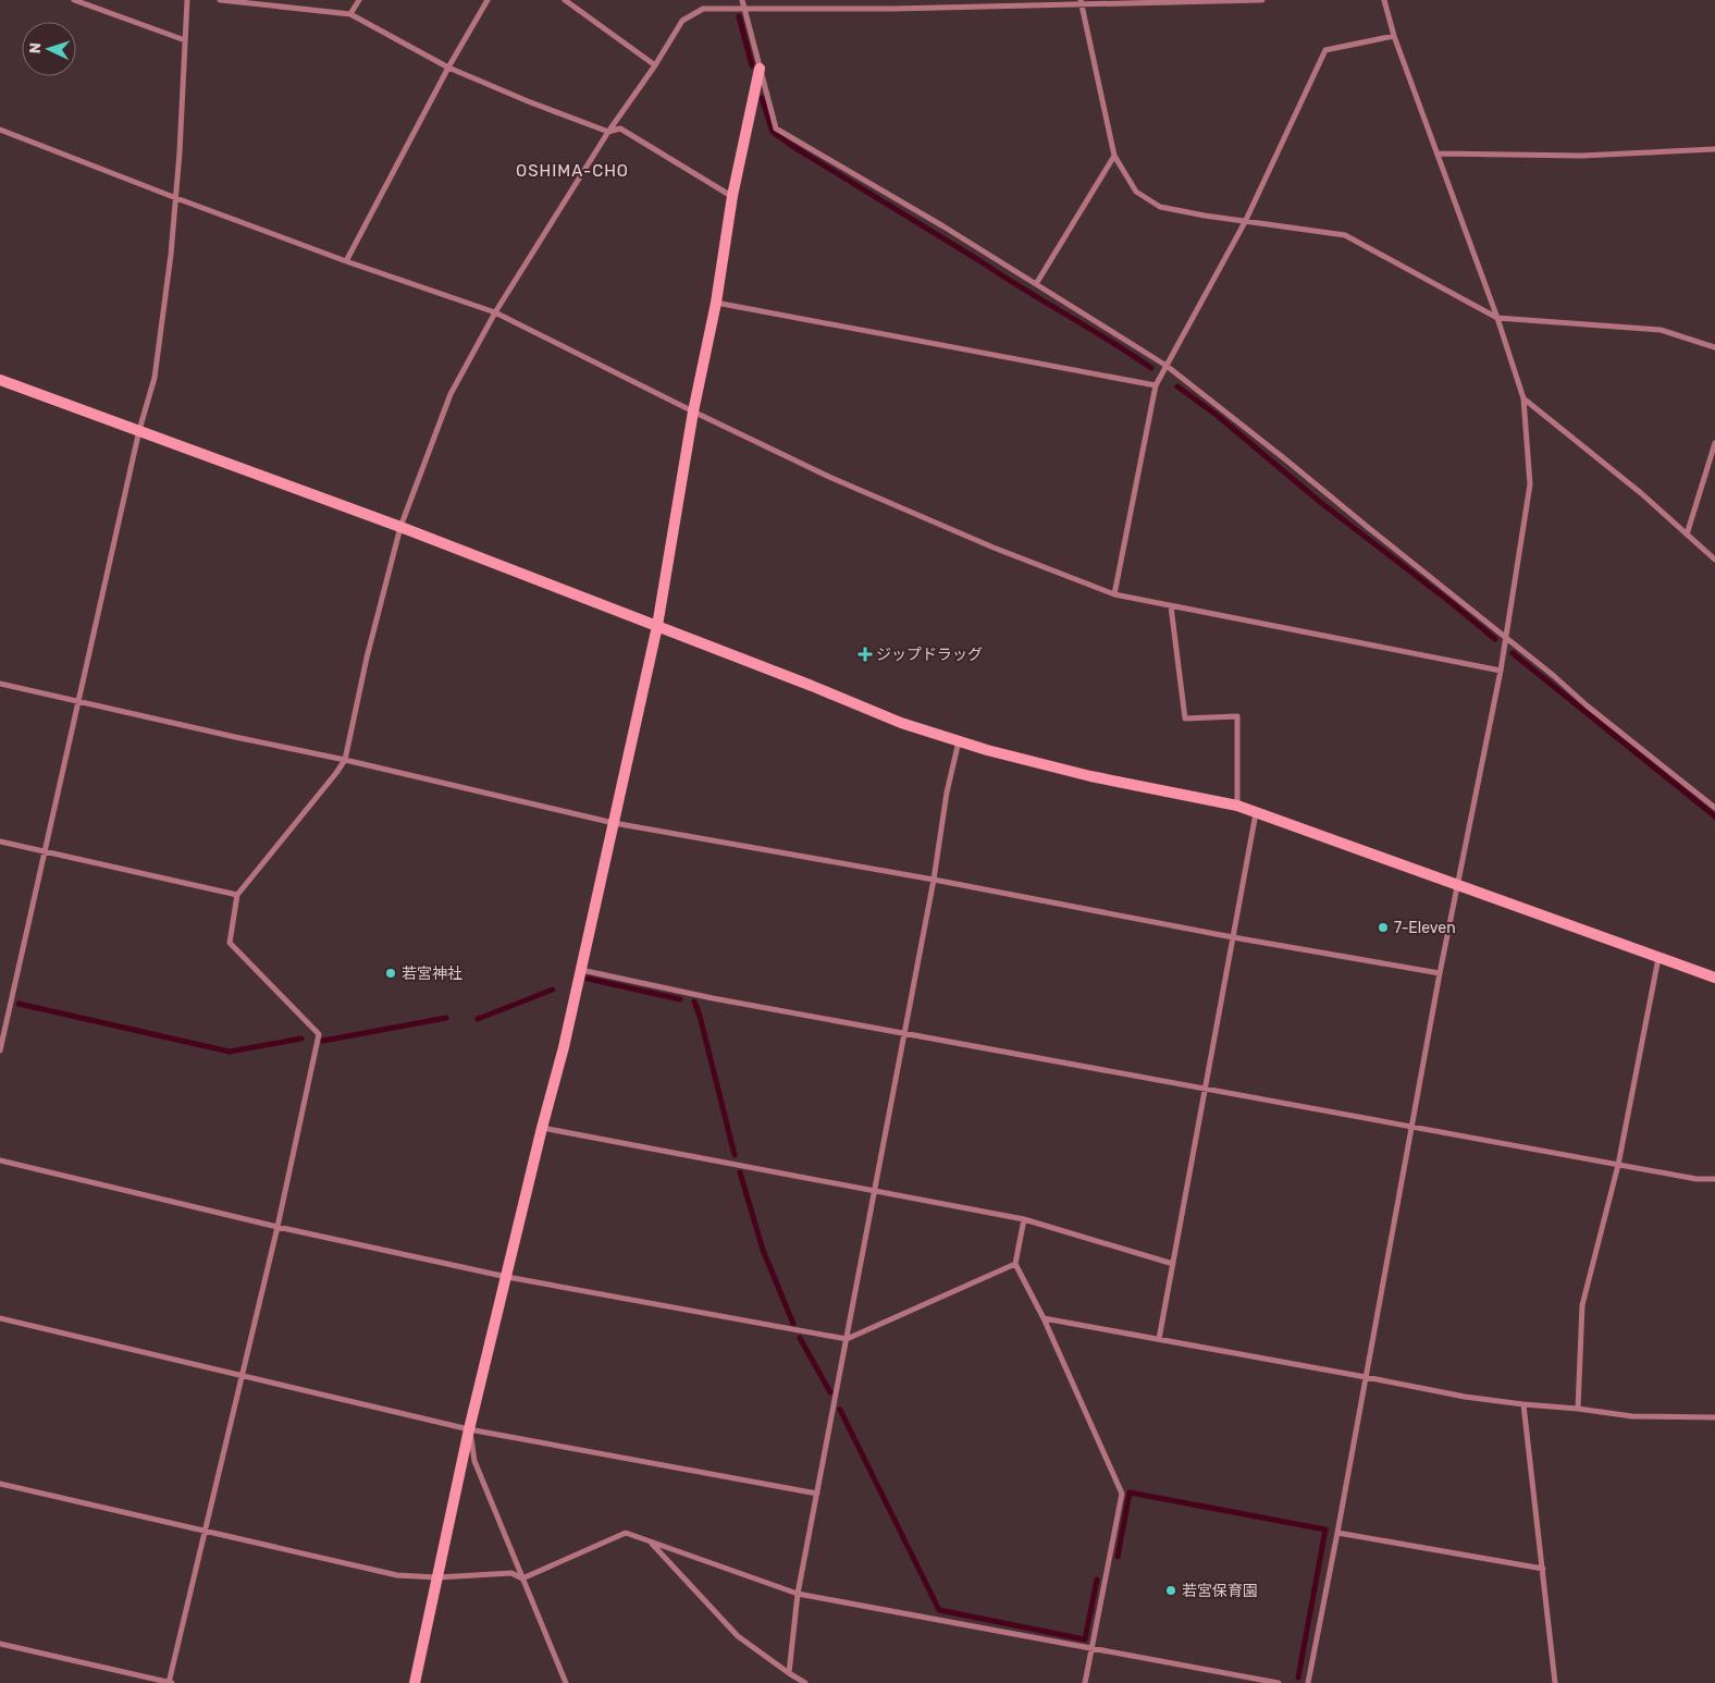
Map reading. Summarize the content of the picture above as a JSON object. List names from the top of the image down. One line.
{"districts":["OSHIMA-CHO"],"places":{"health":["ジップドラッグ"],"other":["7-Eleven","若宮神社","若宮保育園"]},"north":"left"}
